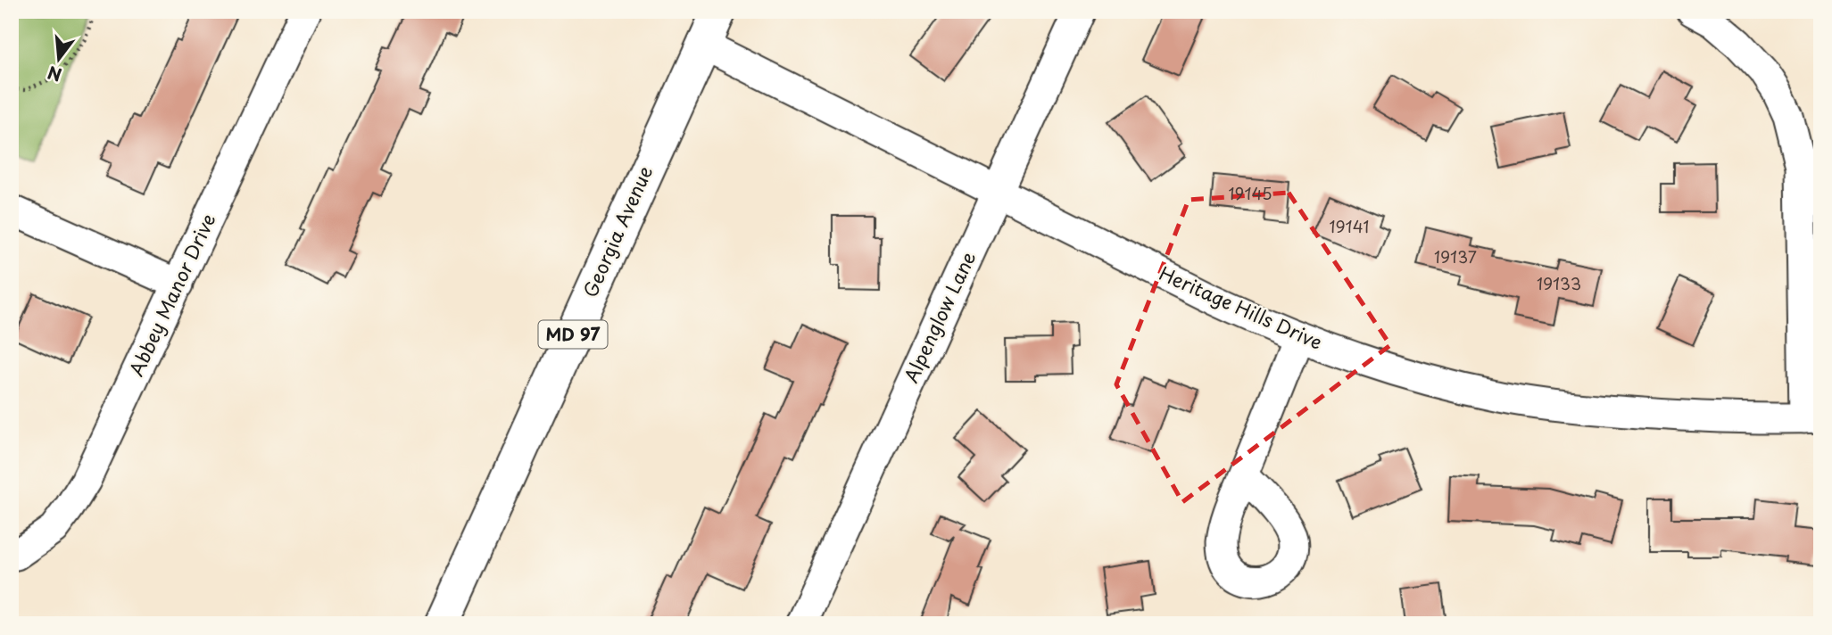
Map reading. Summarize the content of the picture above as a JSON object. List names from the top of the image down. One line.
{"streets":{"main road":["Georgia Avenue","MD 97"],"street":["Abbey Manor Drive","Heritage Hills Drive","Alpenglow Lane"]},"crossings":[["Georgia Avenue","Heritage Hills Drive"],["Heritage Hills Drive","Alpenglow Lane"]],"house_numbers":["19145","19141","19137","19133"],"north":"bottom"}
